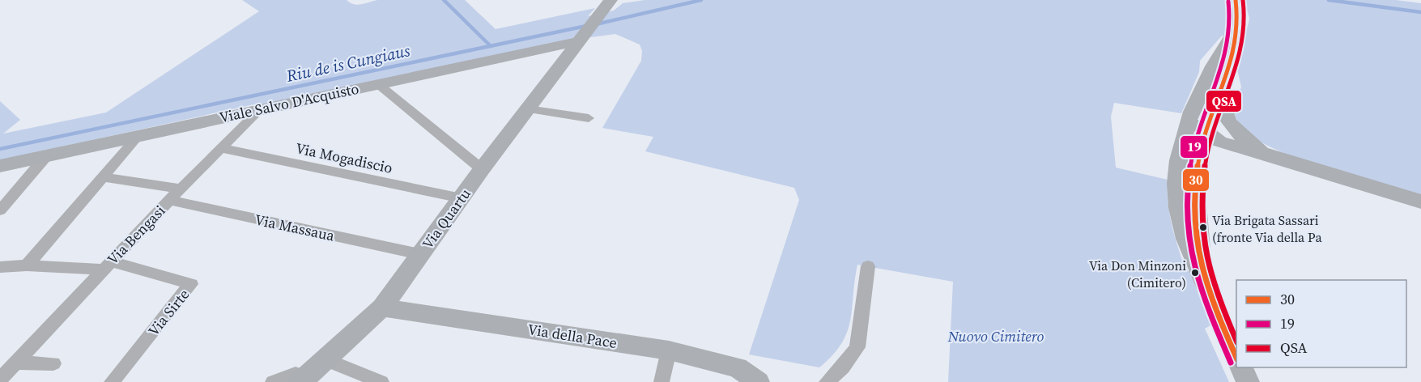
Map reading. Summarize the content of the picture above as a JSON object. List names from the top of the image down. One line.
{"streets":{"street":["Viale Salvo D'Acquisto","Via Mogadiscio","Via Quartu","Via Massaua","Via Bengasi","Via Sirte","Via della Pace"]},"crossings":[["Viale Salvo D'Acquisto","Via Quartu"],["Viale Salvo D'Acquisto","Via Bengasi"],["Via Mogadiscio","Via Quartu"],["Via Mogadiscio","Via Bengasi"],["Via Quartu","Via Massaua"],["Via Quartu","Via della Pace"],["Via Massaua","Via Bengasi"],["Via Bengasi","Via Sirte"]],"water":["Riu de is Cungiaus"],"parks":["Nuovo Cimitero"],"places":["Via Brigata Sassari (fronte Via della Pa","Via Don Minzoni (Cimitero)"],"lines":["transit line 30","transit line QSA","transit line 19"],"legend":["30","19","QSA"]}
